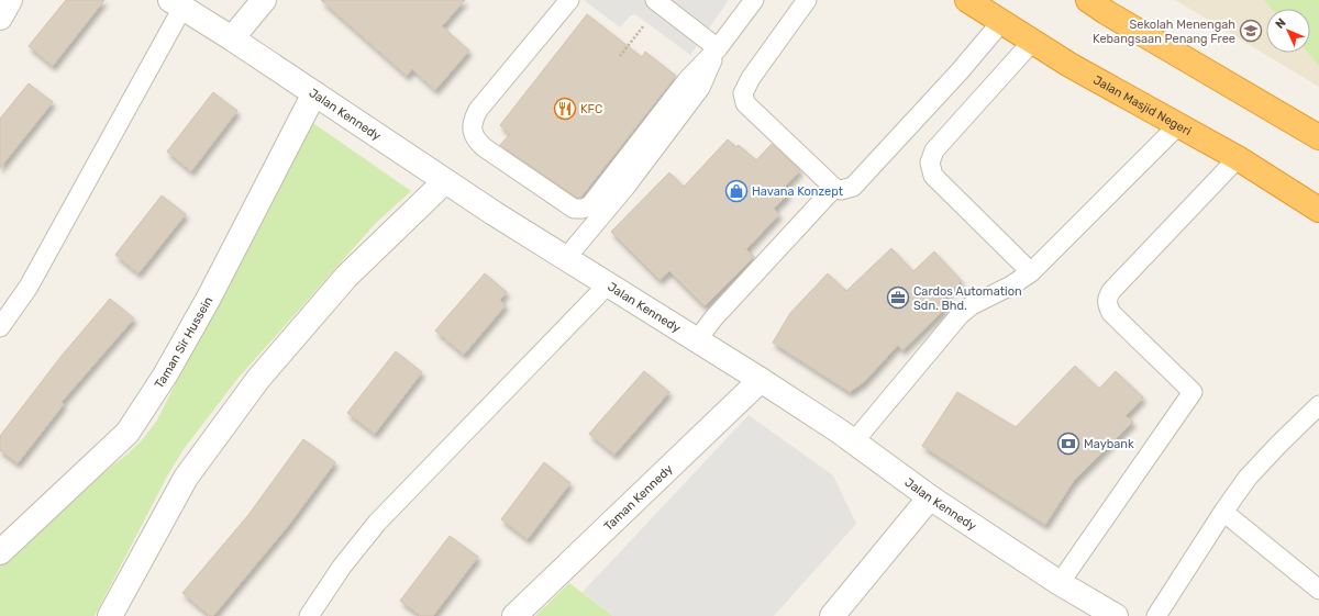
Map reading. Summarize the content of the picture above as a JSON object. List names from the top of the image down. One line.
{"streets":{"highway":["Jalan Masjid Negeri"],"street":["Jalan Kennedy","Taman Sir Hussein","Taman Kennedy"]},"crossings":[["Jalan Kennedy","Taman Sir Hussein"],["Jalan Kennedy","Taman Kennedy"]],"places":{"school or university":["Sekolah Menengah Kebangsaan Penang Free"],"restaurant":["KFC"],"shop":["Havana Konzept"],"office":["Cardos Automation Sdn. Bhd."],"bank":["Maybank"]},"north":"top left"}
